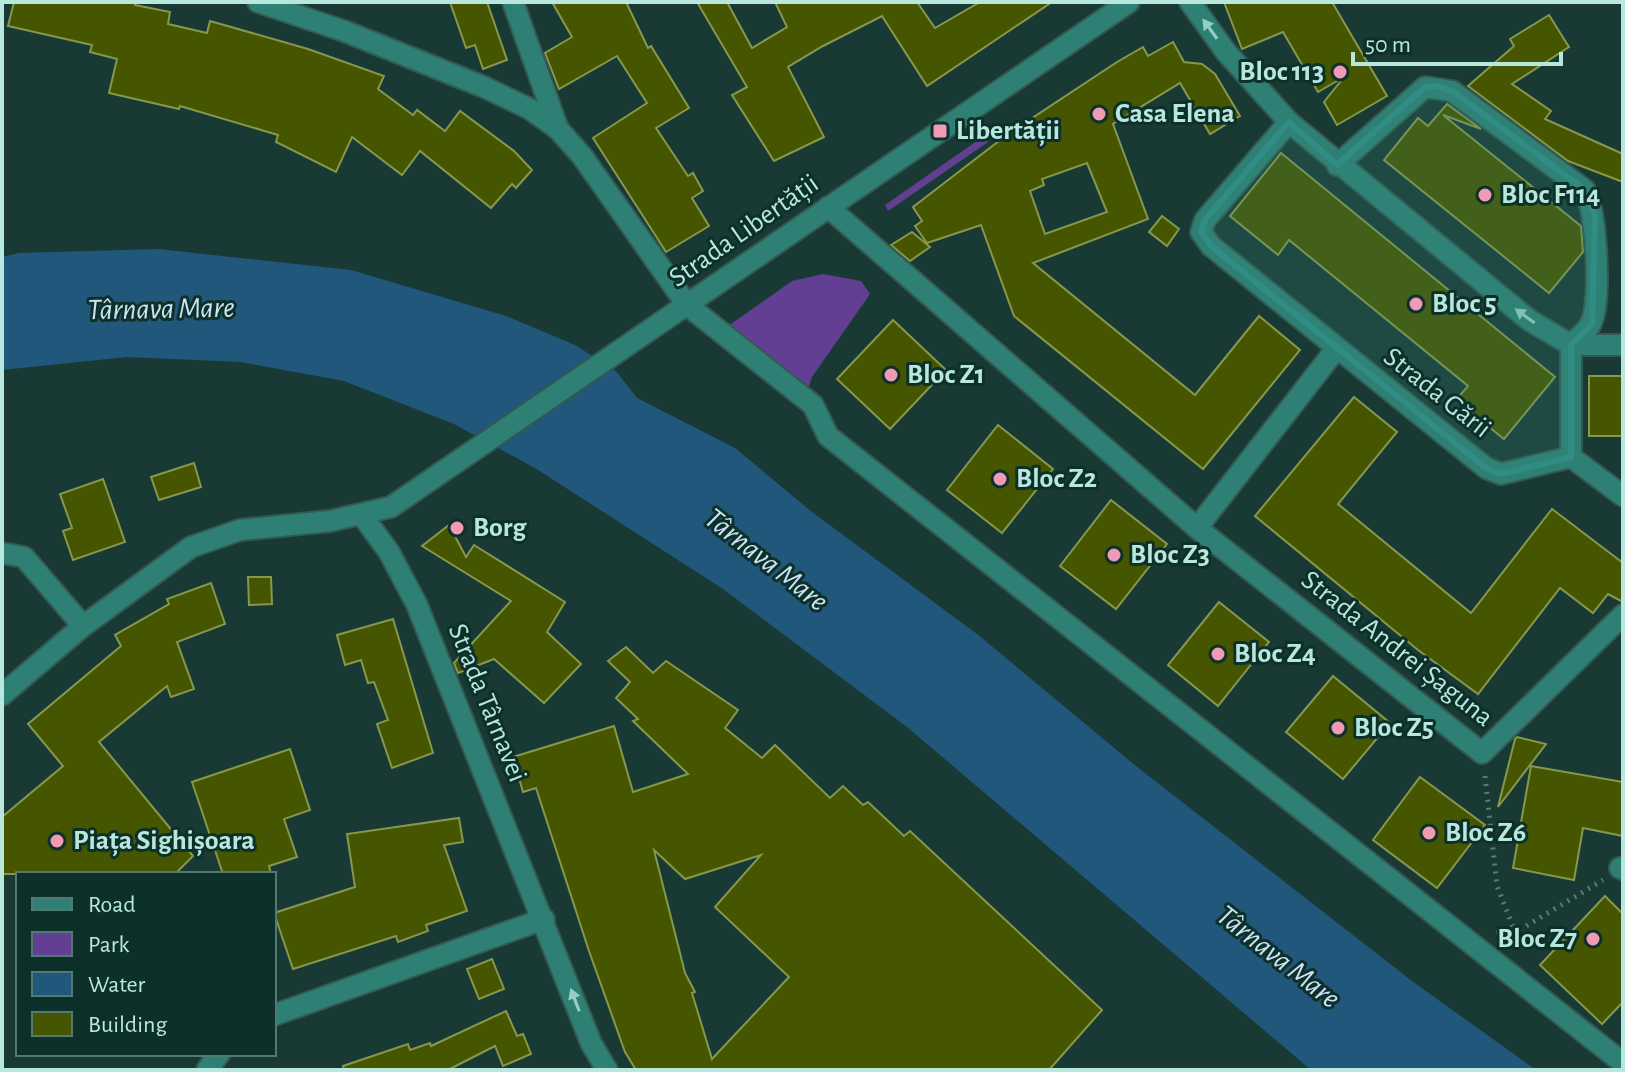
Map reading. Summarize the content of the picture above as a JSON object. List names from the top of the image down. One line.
{"streets":{"street":["Strada Libertății","Strada Gării","Strada Andrei Șaguna","Strada Târnavei"]},"crossings":[["Strada Libertății","Strada Andrei Șaguna"],["Strada Libertății","Strada Târnavei"]],"water":["Târnava Mare"],"places":{"other":["Bloc 113","Casa Elena","Bloc F114","Bloc 5","Bloc Z1","Bloc Z2","Borg","Bloc Z3","Bloc Z4","Bloc Z5","Bloc Z6","Piața Sighișoara","Bloc Z7"],"transit":["Libertății"]},"legend":["Road","Park","Water","Building"],"scale_bar":"50 m"}
